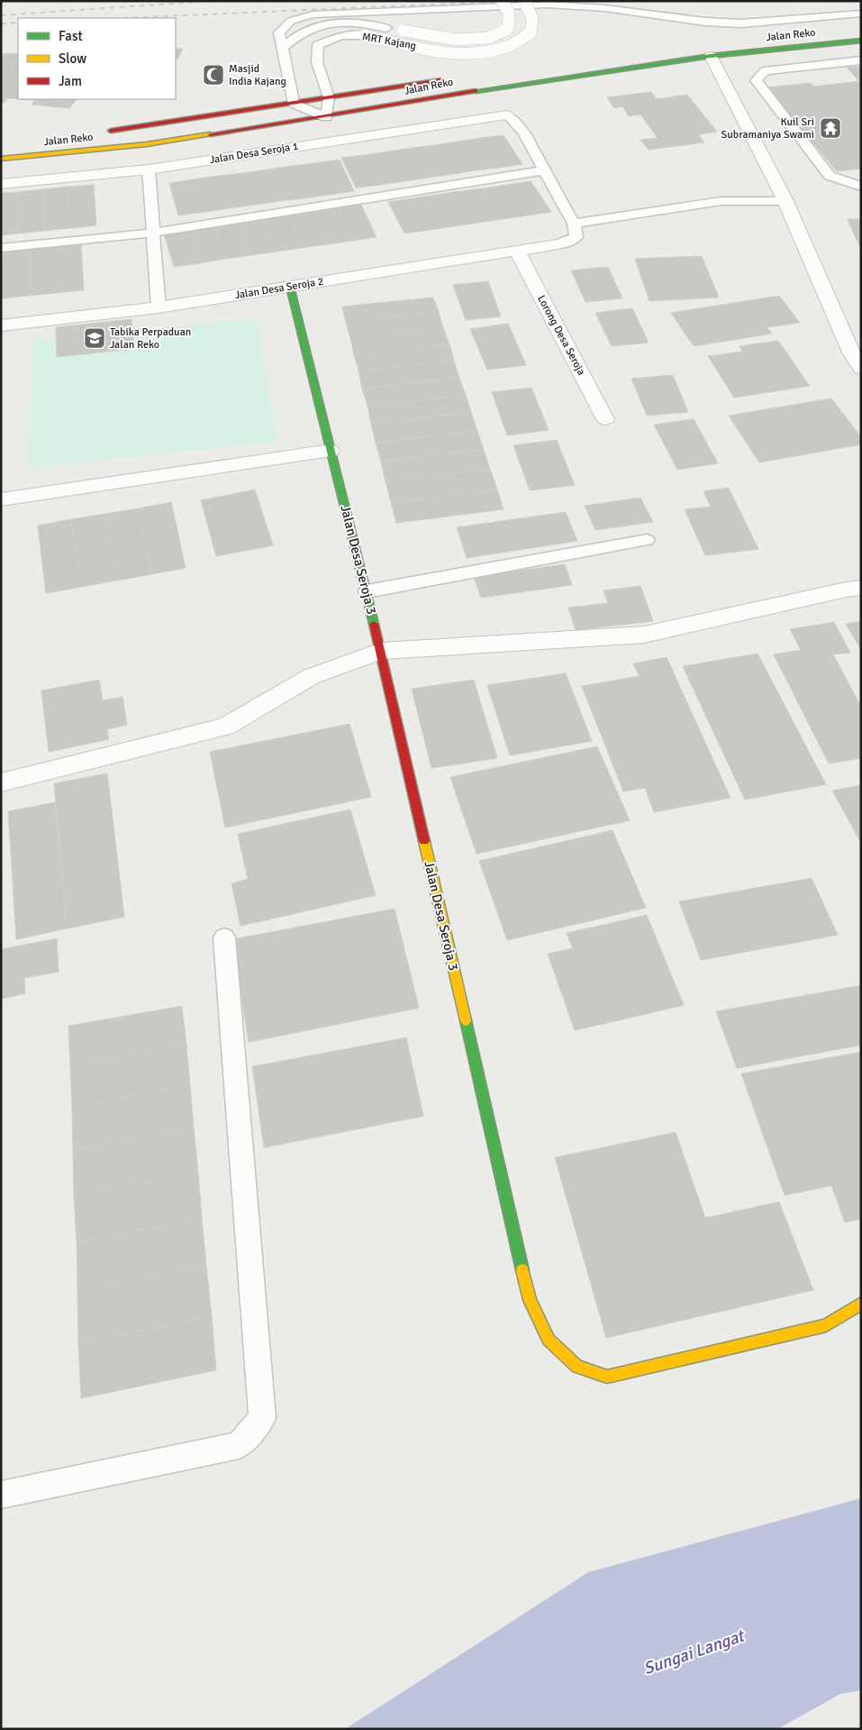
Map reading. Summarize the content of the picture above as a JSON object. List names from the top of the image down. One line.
{"streets":{"main road":["Jalan Reko","Jalan Desa Seroja 3"],"street":["Jalan Desa Seroja 1","Jalan Desa Seroja 2","Lorong Desa Seroja"],"lane":["MRT Kajang"]},"crossings":[["Jalan Reko","MRT Kajang"],["Jalan Desa Seroja 2","Lorong Desa Seroja"],["Jalan Desa Seroja 2","Jalan Desa Seroja 3"]],"water":["Sungai Langat"],"places":{"mosque":["Masjid India Kajang"],"temple":["Kuil Sri Subramaniya Swami"],"school or university":["Tabika Perpaduan Jalan Reko"]},"legend":["Fast","Slow","Jam"]}
